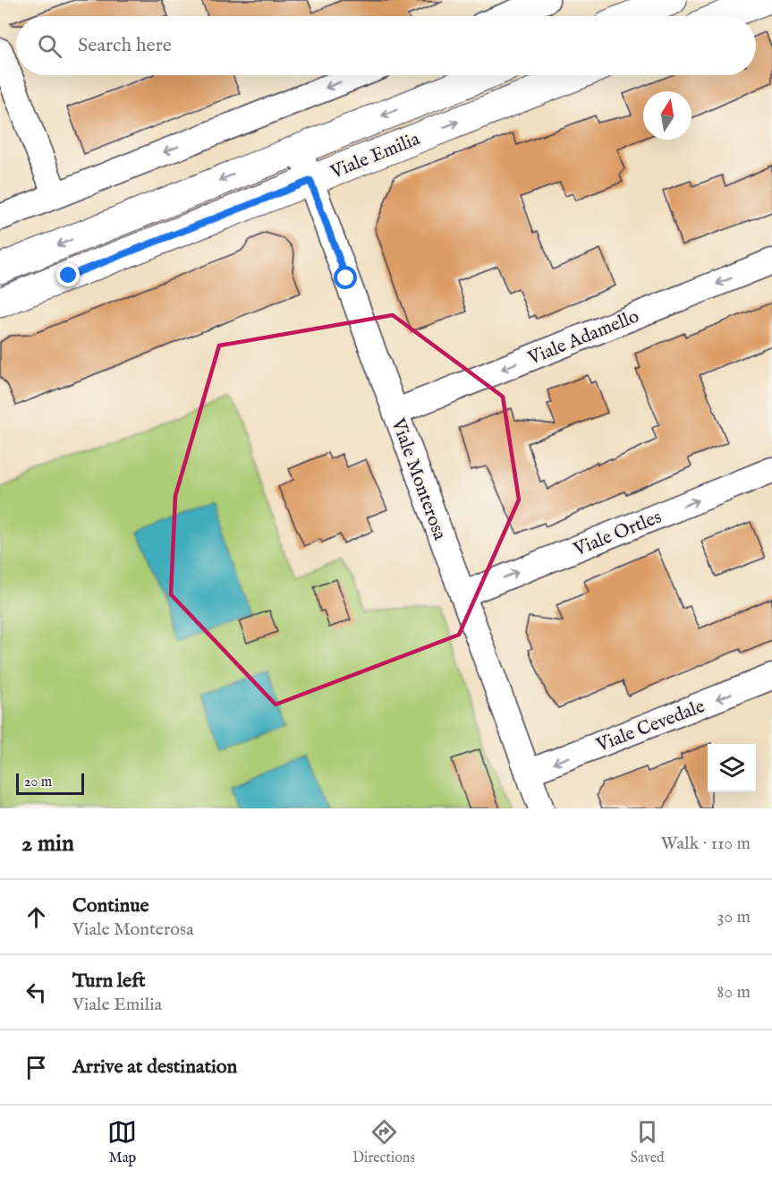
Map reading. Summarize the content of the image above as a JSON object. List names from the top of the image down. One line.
{"streets":{"street":["Viale Emilia","Viale Adamello","Viale Monterosa","Viale Ortles","Viale Cevedale"]},"crossings":[["Viale Emilia","Viale Monterosa"],["Viale Adamello","Viale Monterosa"],["Viale Monterosa","Viale Ortles"],["Viale Monterosa","Viale Cevedale"]],"one_way":["Viale Adamello","Viale Ortles","Viale Cevedale"],"scale_bar":"20 m","north":"top","page":{"search":"Search here","scale":"20 m","heading":["2 min","Walk · 110 m"],"list":[["Continue","Viale Monterosa","30 m"],["Turn left","Viale Emilia","80 m"],"Arrive at destination"],"nav":["Map","Directions","Saved"]}}
